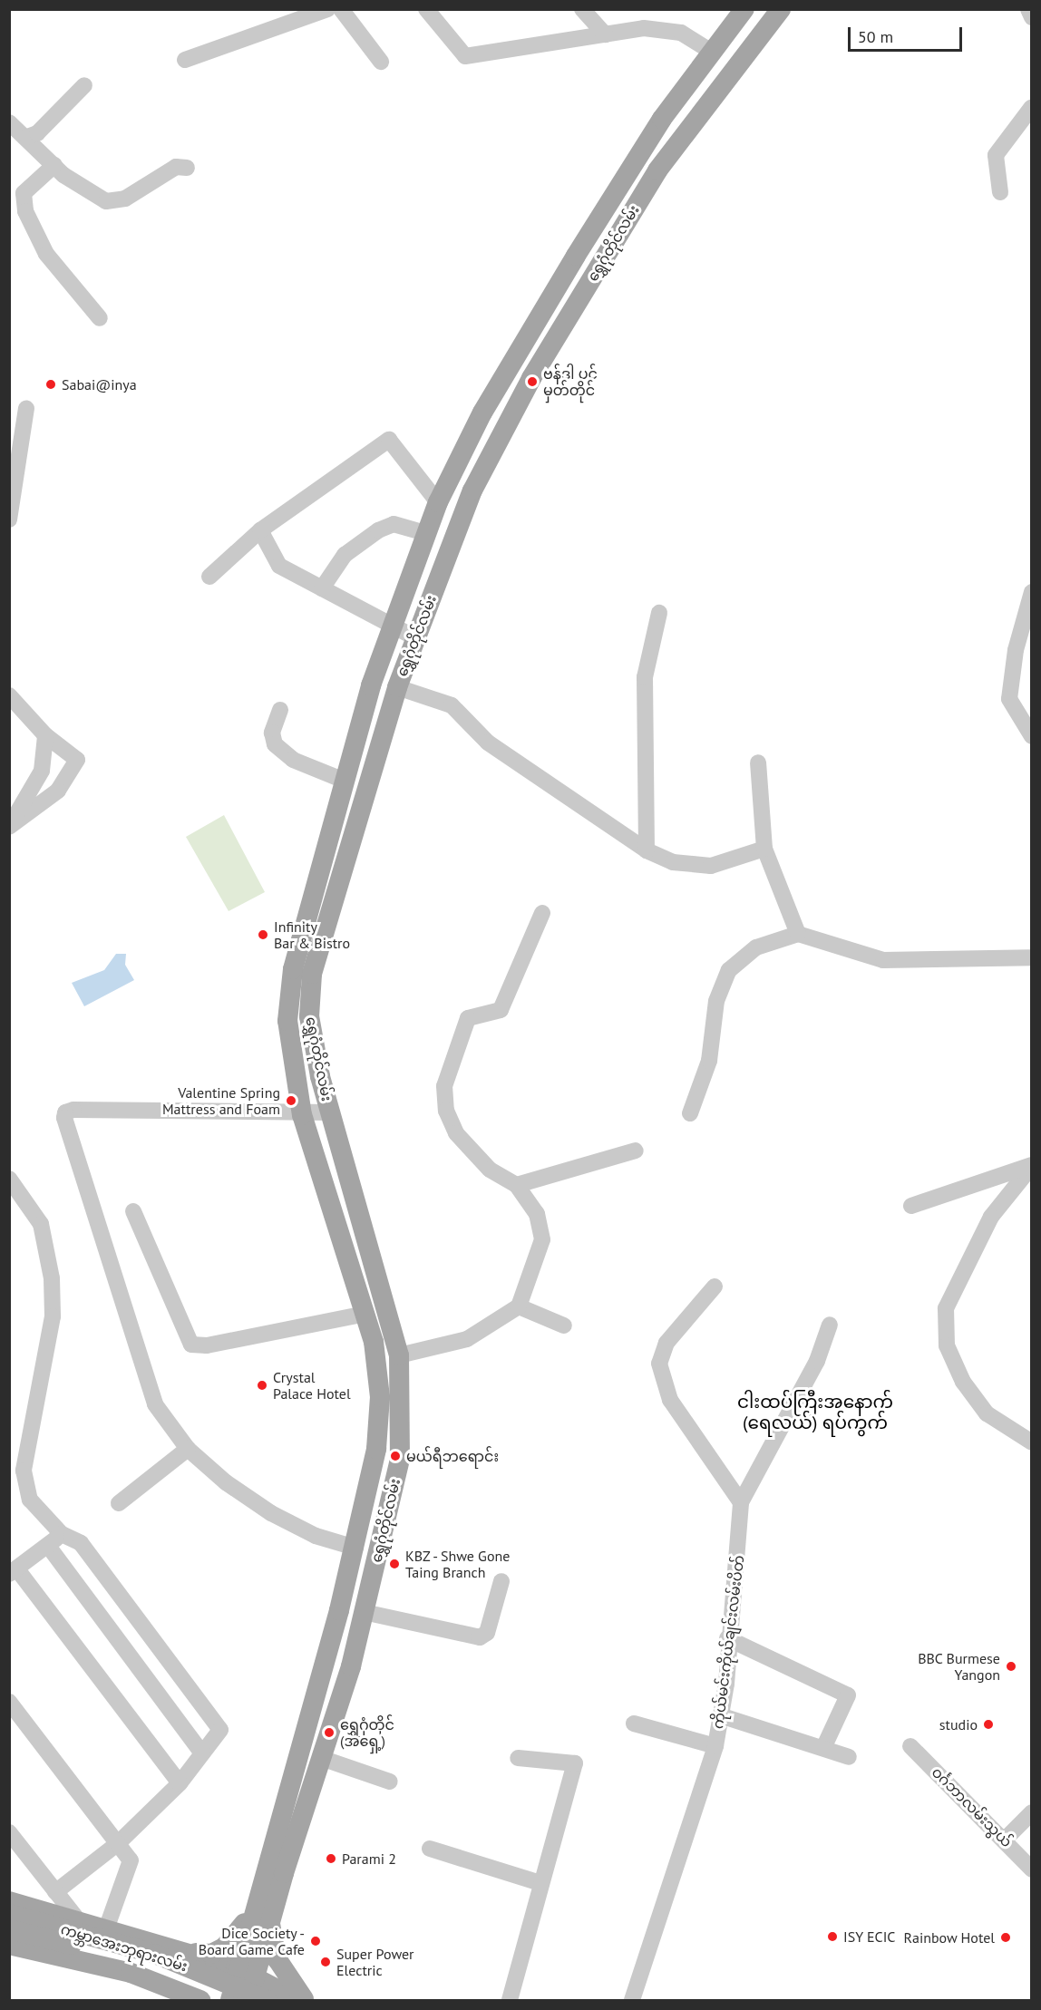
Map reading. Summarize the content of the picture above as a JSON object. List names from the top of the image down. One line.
{"streets":{"main road":["ရွှေဂုံတိုင်လမ်း","ကမ္ဘာအေးဘုရားလမ်း"],"street":["ကိုယ်မင်းကိုယ်ချင်းလမ်းပိတ်","ဝင်္ဂဘာလမ်းသွယ်"]},"crossings":[["ရွှေဂုံတိုင်လမ်း","ကမ္ဘာအေးဘုရားလမ်း"]],"districts":["ငါးထပ်ကြီးအနောက် (ရေလယ်) ရပ်ကွက်"],"places":["ဗန်ဒါ ပင် မှတ်တိုင်","Sabai@inya","Infinity Bar & Bistro","Valentine Spring Mattress and Foam","Crystal Palace Hotel","မယ်ရီဘရောင်း","KBZ - Shwe Gone Taing Branch","BBC Burmese Yangon","studio","ရွှေဂုံတိုင် (အရှေ့)","Parami 2","ISY ECIC","Rainbow Hotel","Dice Society - Board Game Cafe","Super Power Electric"],"scale_bar":"50 m"}
